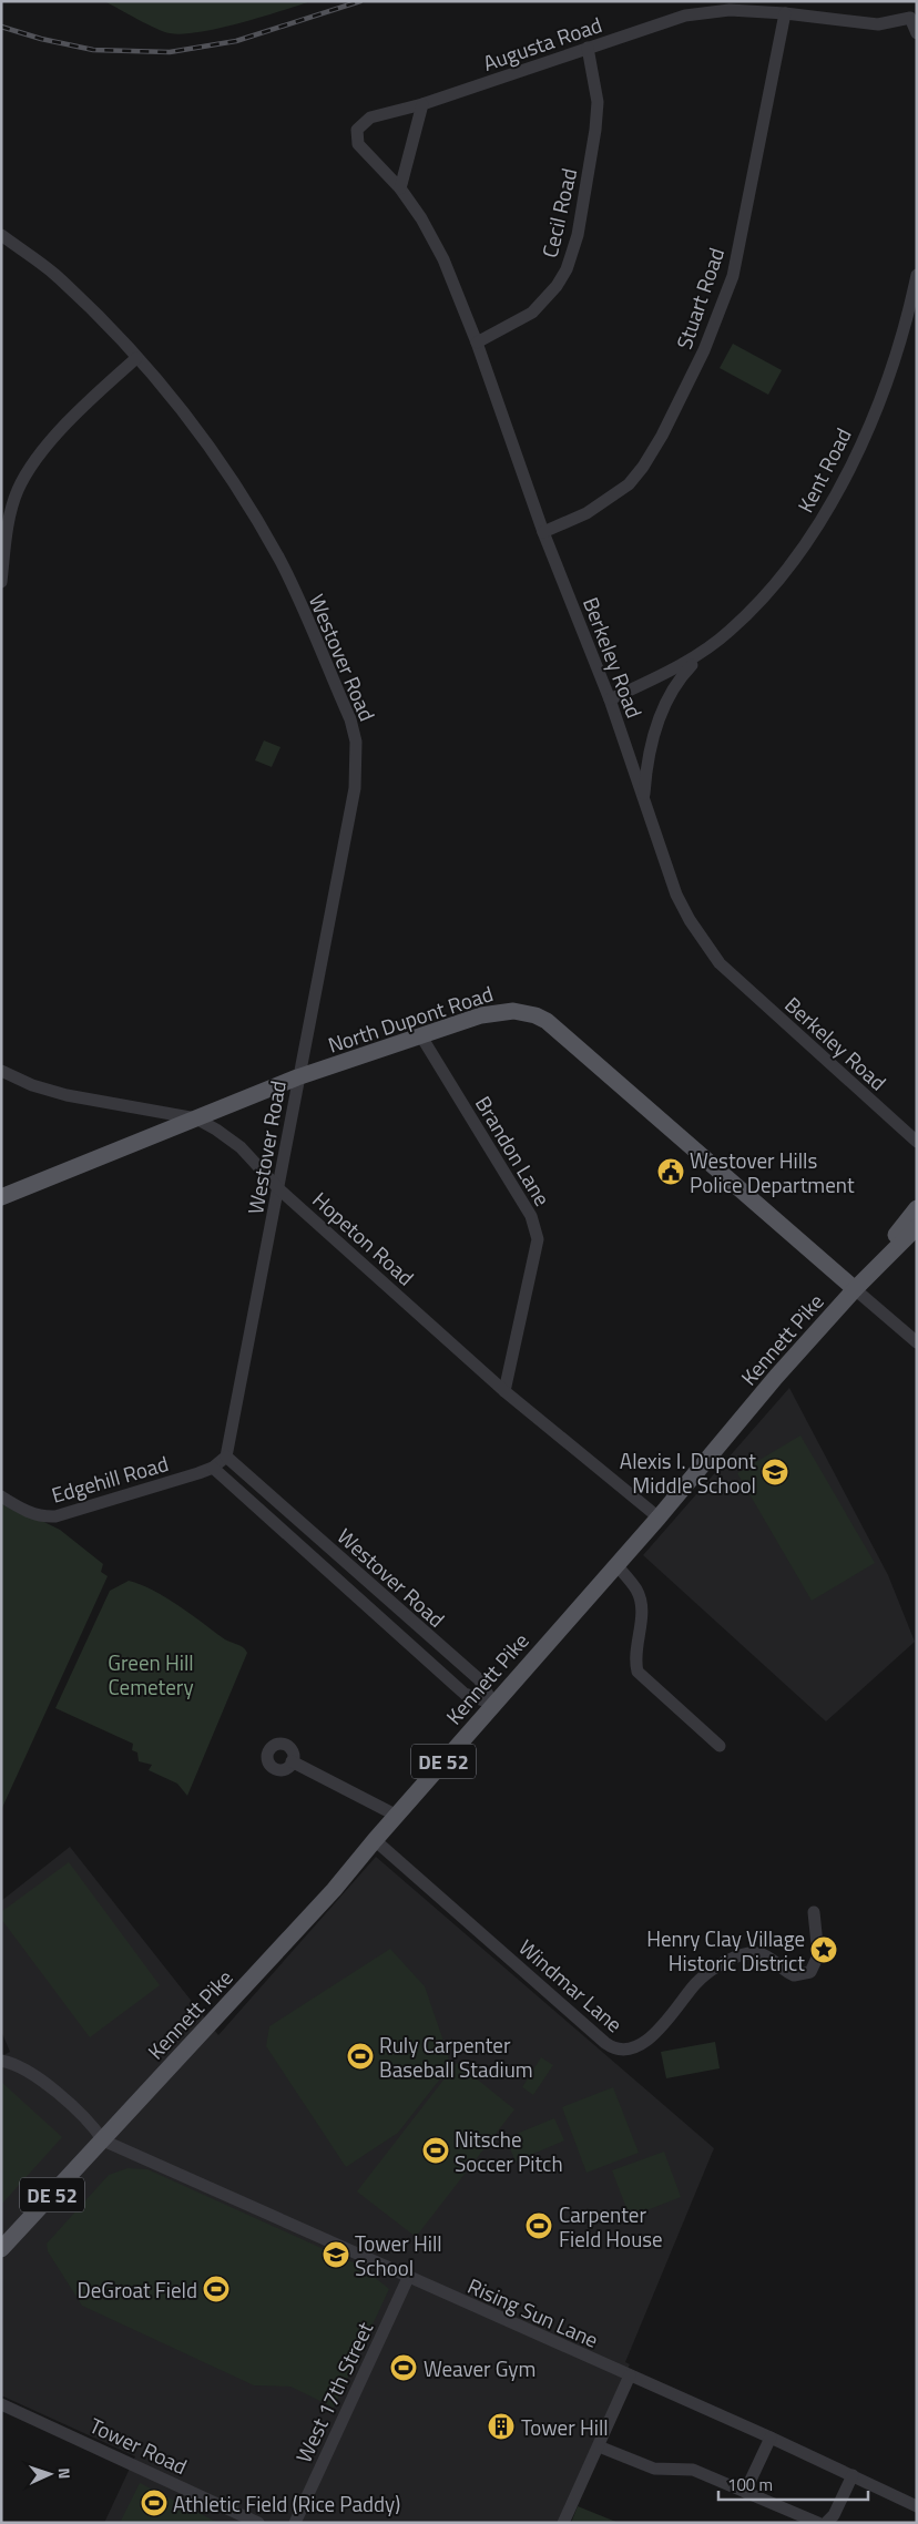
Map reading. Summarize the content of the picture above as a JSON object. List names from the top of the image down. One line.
{"streets":{"main road":["North Dupont Road","Kennett Pike","DE 52"],"street":["Augusta Road","Cecil Road","Stuart Road","Kent Road","Westover Road","Berkeley Road","Brandon Lane","Hopeton Road","Edgehill Road","Windmar Lane","Rising Sun Lane","West 17th Street","Tower Road"]},"crossings":[["Augusta Road","Cecil Road"],["Augusta Road","Stuart Road"],["Augusta Road","Berkeley Road"],["Cecil Road","Berkeley Road"],["Stuart Road","Berkeley Road"],["Kent Road","Berkeley Road"],["Westover Road","North Dupont Road"],["Westover Road","Hopeton Road"],["Westover Road","Kennett Pike"],["Westover Road","Edgehill Road"],["North Dupont Road","Brandon Lane"],["North Dupont Road","Hopeton Road"],["North Dupont Road","Kennett Pike"],["Brandon Lane","Hopeton Road"],["Hopeton Road","Kennett Pike"],["Kennett Pike","DE 52"],["Kennett Pike","Windmar Lane"],["Kennett Pike","Rising Sun Lane"],["DE 52","Rising Sun Lane"],["Rising Sun Lane","West 17th Street"]],"parks":["Green Hill Cemetery"],"places":{"public building":["Westover Hills Police Department"],"school or university":["Alexis I. Dupont Middle School","Tower Hill School"],"place":["Henry Clay Village Historic District"],"sports":["Ruly Carpenter Baseball Stadium","Nitsche Soccer Pitch","Carpenter Field House","DeGroat Field","Weaver Gym","Athletic Field (Rice Paddy)"],"building":["Tower Hill"]},"scale_bar":"100 m","north":"right"}
